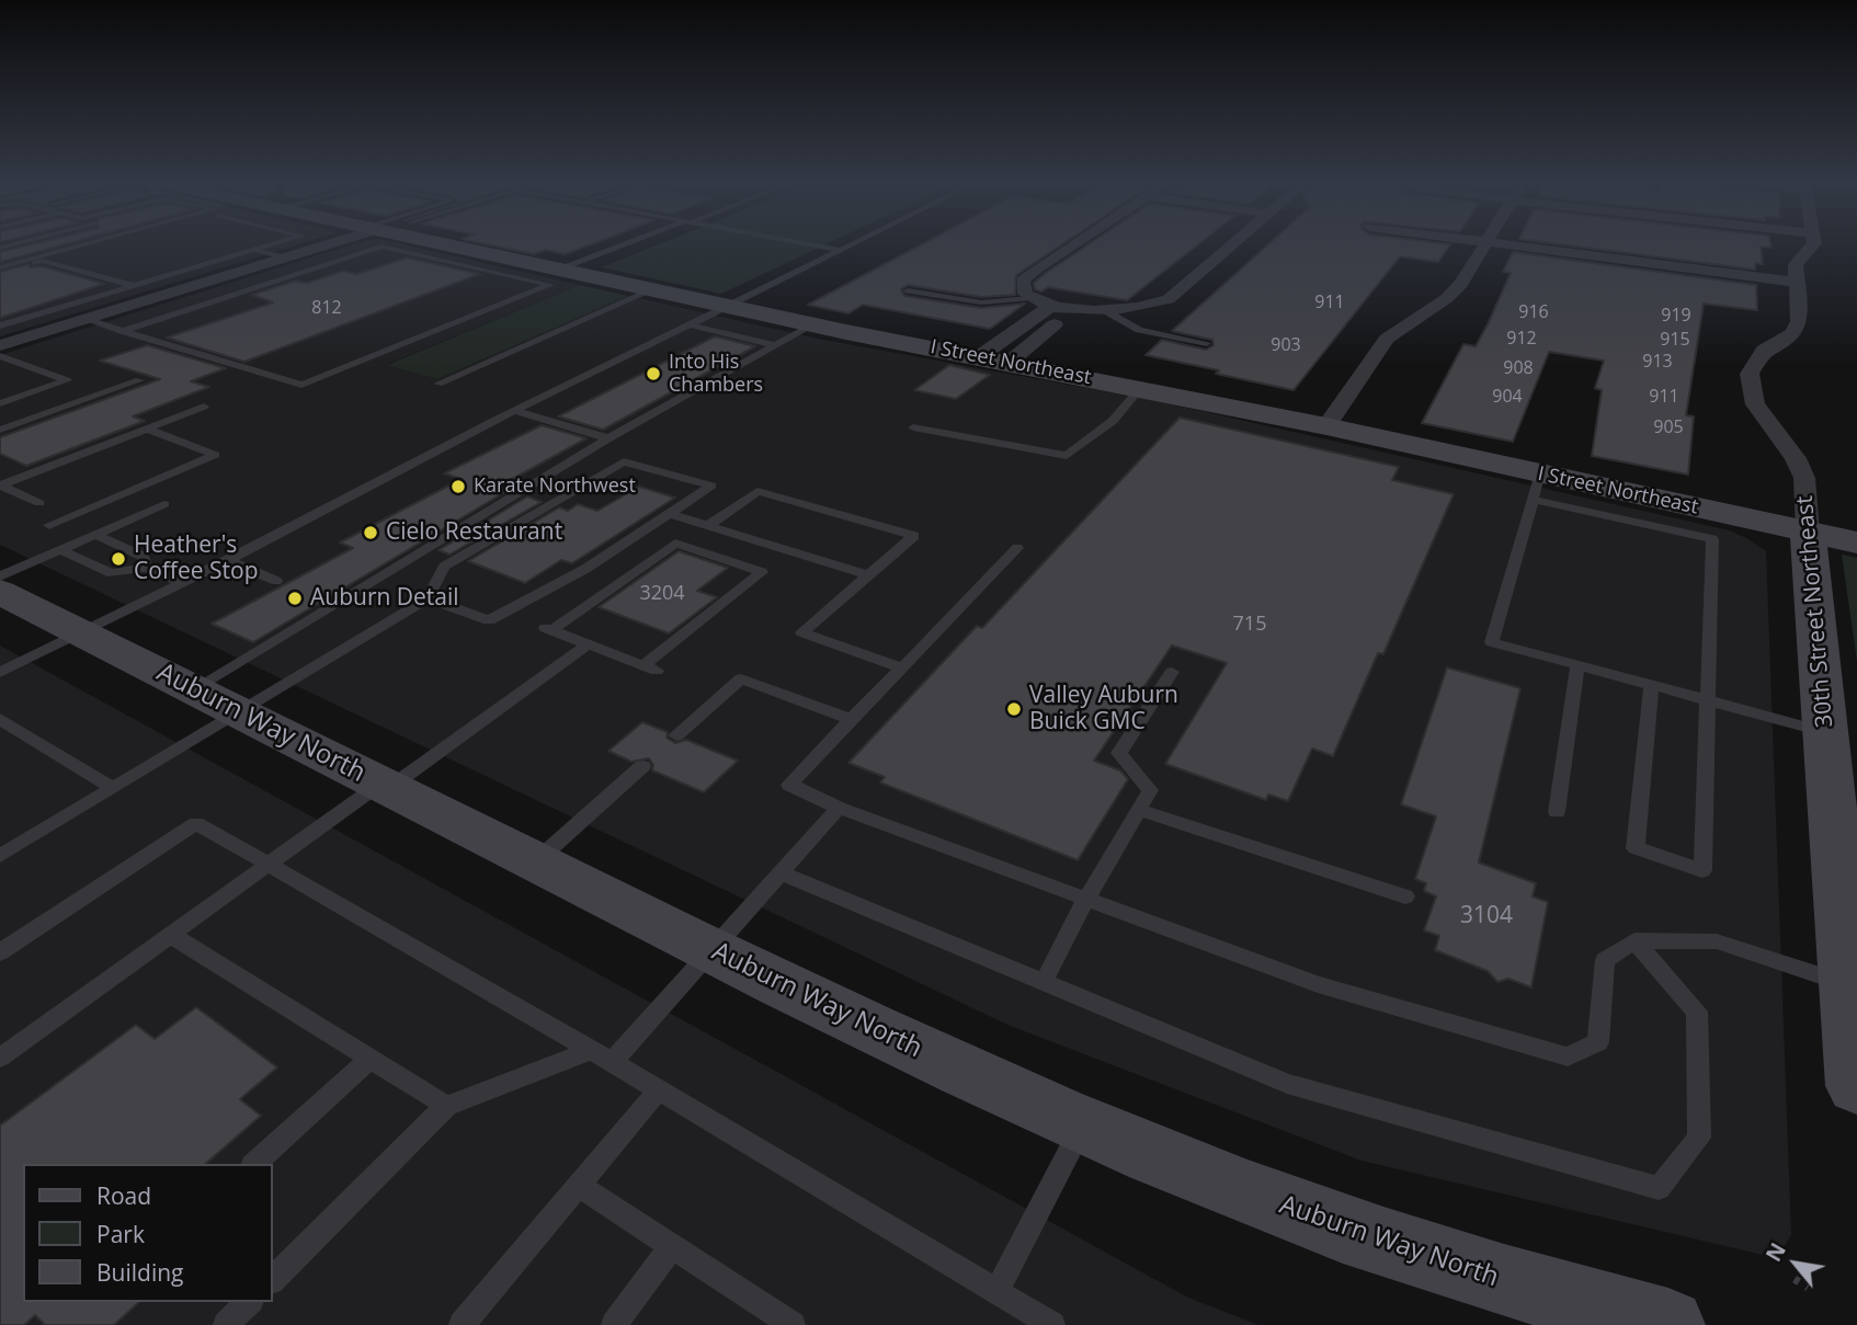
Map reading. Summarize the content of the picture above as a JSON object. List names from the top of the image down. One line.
{"streets":{"street":["I Street Northeast","30th Street Northeast","Auburn Way North"]},"crossings":[["I Street Northeast","30th Street Northeast"]],"places":["Into His Chambers","Karate Northwest","Cielo Restaurant","Heather's Coffee Stop","Auburn Detail","Valley Auburn Buick GMC"],"house_numbers":["911","812","916","919","912","915","903","913","908","904","911","905","3204","715","3104"],"legend":["Road","Park","Building"],"north":"top left"}
